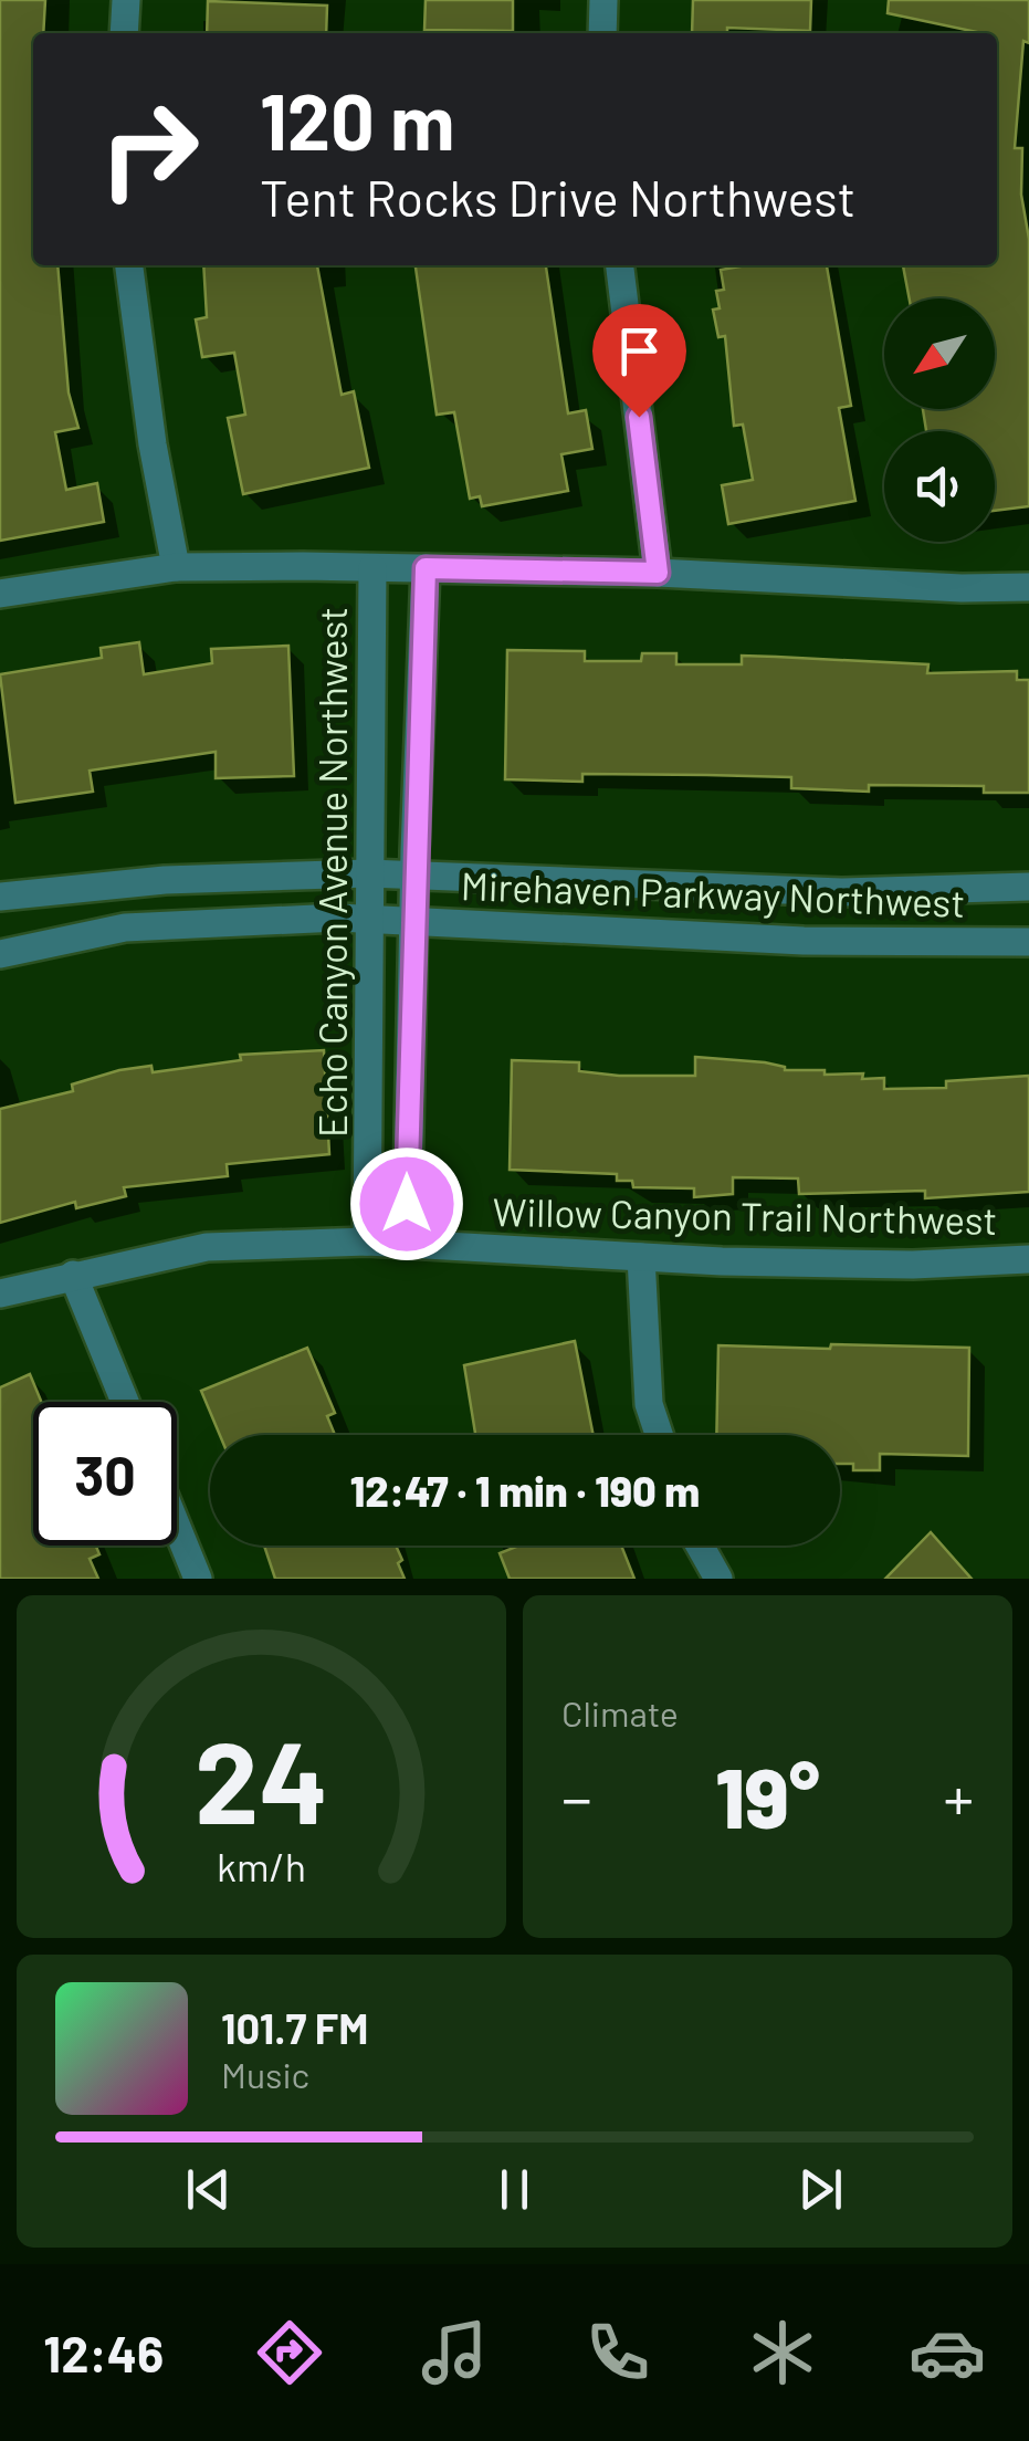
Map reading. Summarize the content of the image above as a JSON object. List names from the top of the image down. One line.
{"streets":{"street":["Echo Canyon Avenue Northwest","Mirehaven Parkway Northwest","Willow Canyon Trail Northwest"]},"crossings":[["Echo Canyon Avenue Northwest","Mirehaven Parkway Northwest"],["Echo Canyon Avenue Northwest","Willow Canyon Trail Northwest"]],"north":"bottom left","page":{"turn":["120 m","Tent Rocks Drive Northwest"],"limit":"30","trip":"12:47 · 1 min · 190 m","tile":"Climate","heat":["−","19°","+"],"song":["101.7 FM","Music"],"tabs":"12:46","gauge":["24","km/h"]}}
